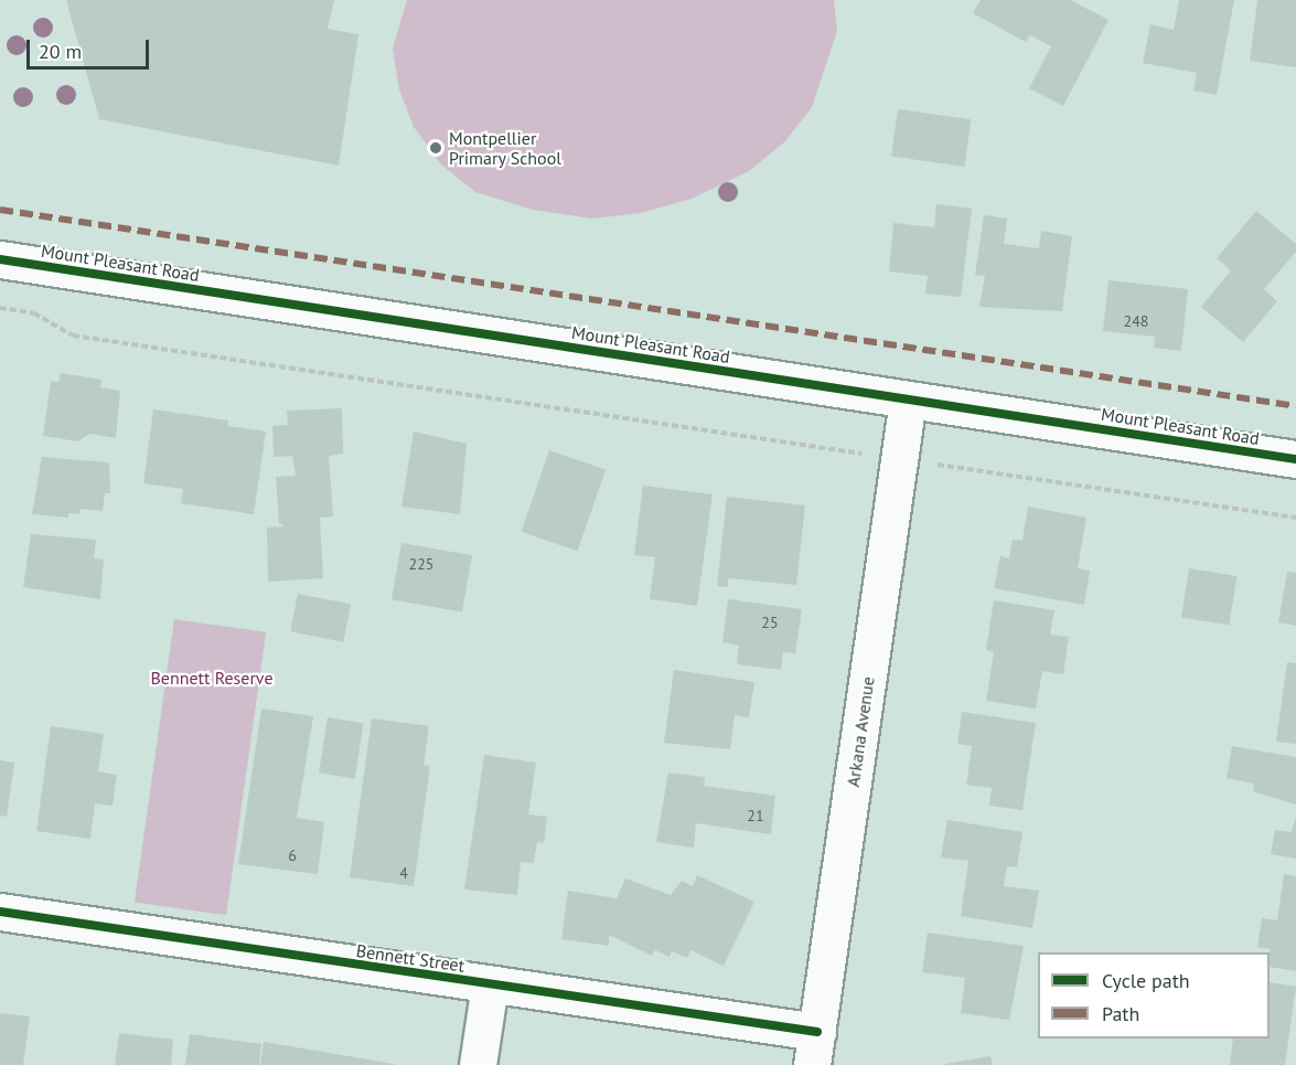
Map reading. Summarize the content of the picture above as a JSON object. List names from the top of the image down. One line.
{"streets":{"street":["Mount Pleasant Road","Arkana Avenue","Bennett Street"]},"crossings":[["Mount Pleasant Road","Arkana Avenue"],["Arkana Avenue","Bennett Street"]],"parks":["Bennett Reserve"],"places":["Montpellier Primary School"],"house_numbers":["248","225","25","21","6","4"],"legend":["Cycle path","Path"],"scale_bar":"20 m"}
